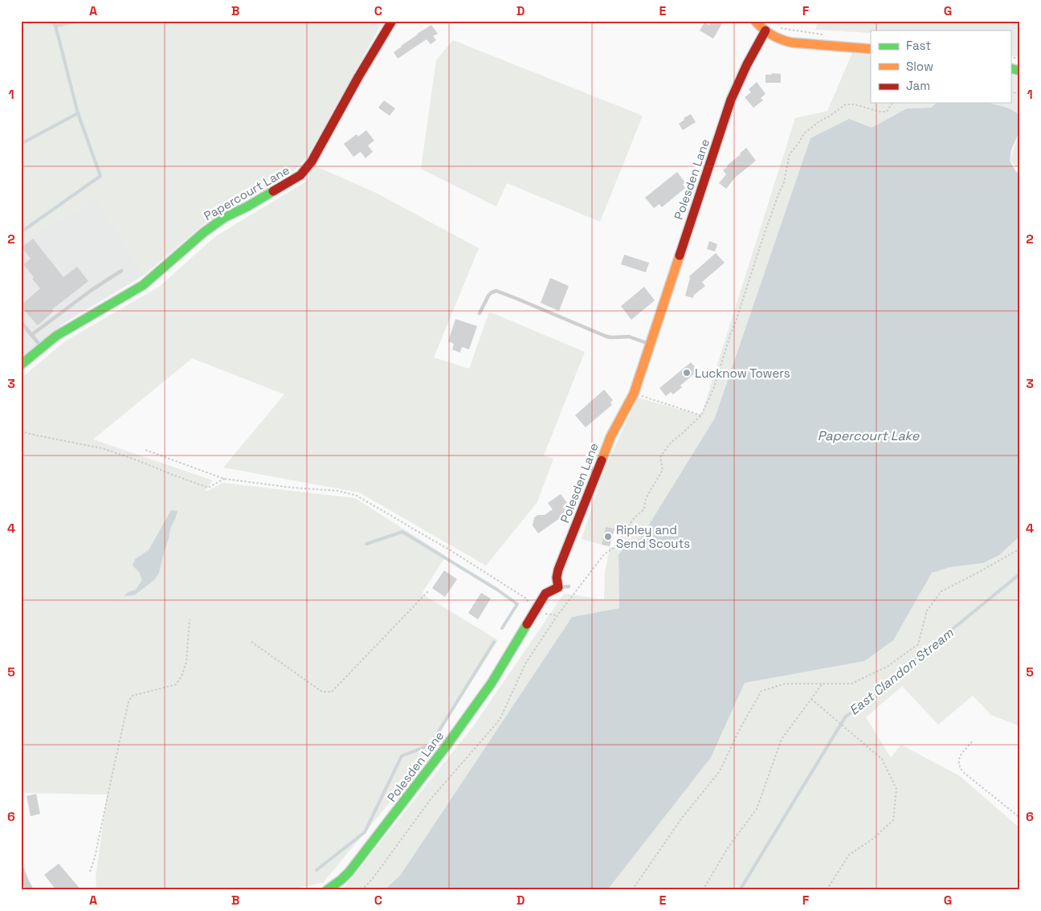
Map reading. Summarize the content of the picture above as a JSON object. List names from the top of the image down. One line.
{"streets":{"street":["Polesden Lane","Papercourt Lane"]},"water":["Papercourt Lake","East Clandon Stream"],"places":["Lucknow Towers","Ripley and Send Scouts"],"legend":["Fast","Slow","Jam"],"grid":{"columns":["A","B","C","D","E","F","G"],"rows":["1","2","3","4","5","6"]}}
